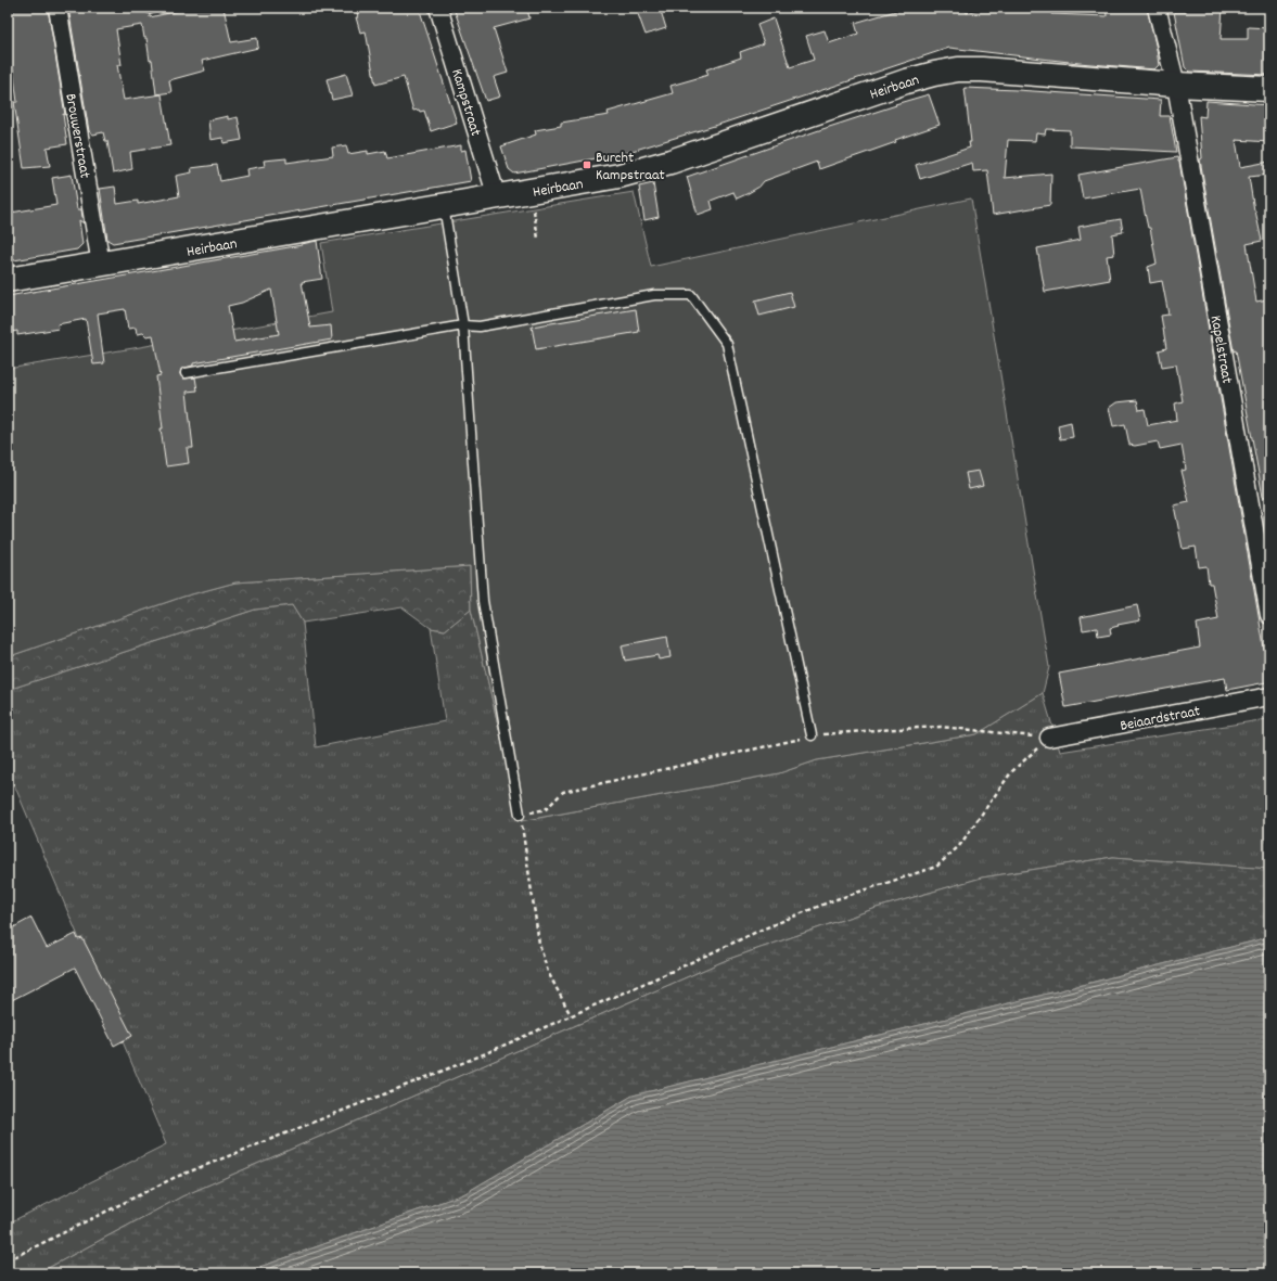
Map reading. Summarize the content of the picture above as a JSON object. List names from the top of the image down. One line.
{"streets":{"street":["Heirbaan","Kampstraat","Brouwerstraat","Kapelstraat","Beiaardstraat"]},"crossings":[["Heirbaan","Kampstraat"],["Heirbaan","Brouwerstraat"],["Heirbaan","Kapelstraat"]],"places":{"transit":["Burcht Kampstraat"]}}
